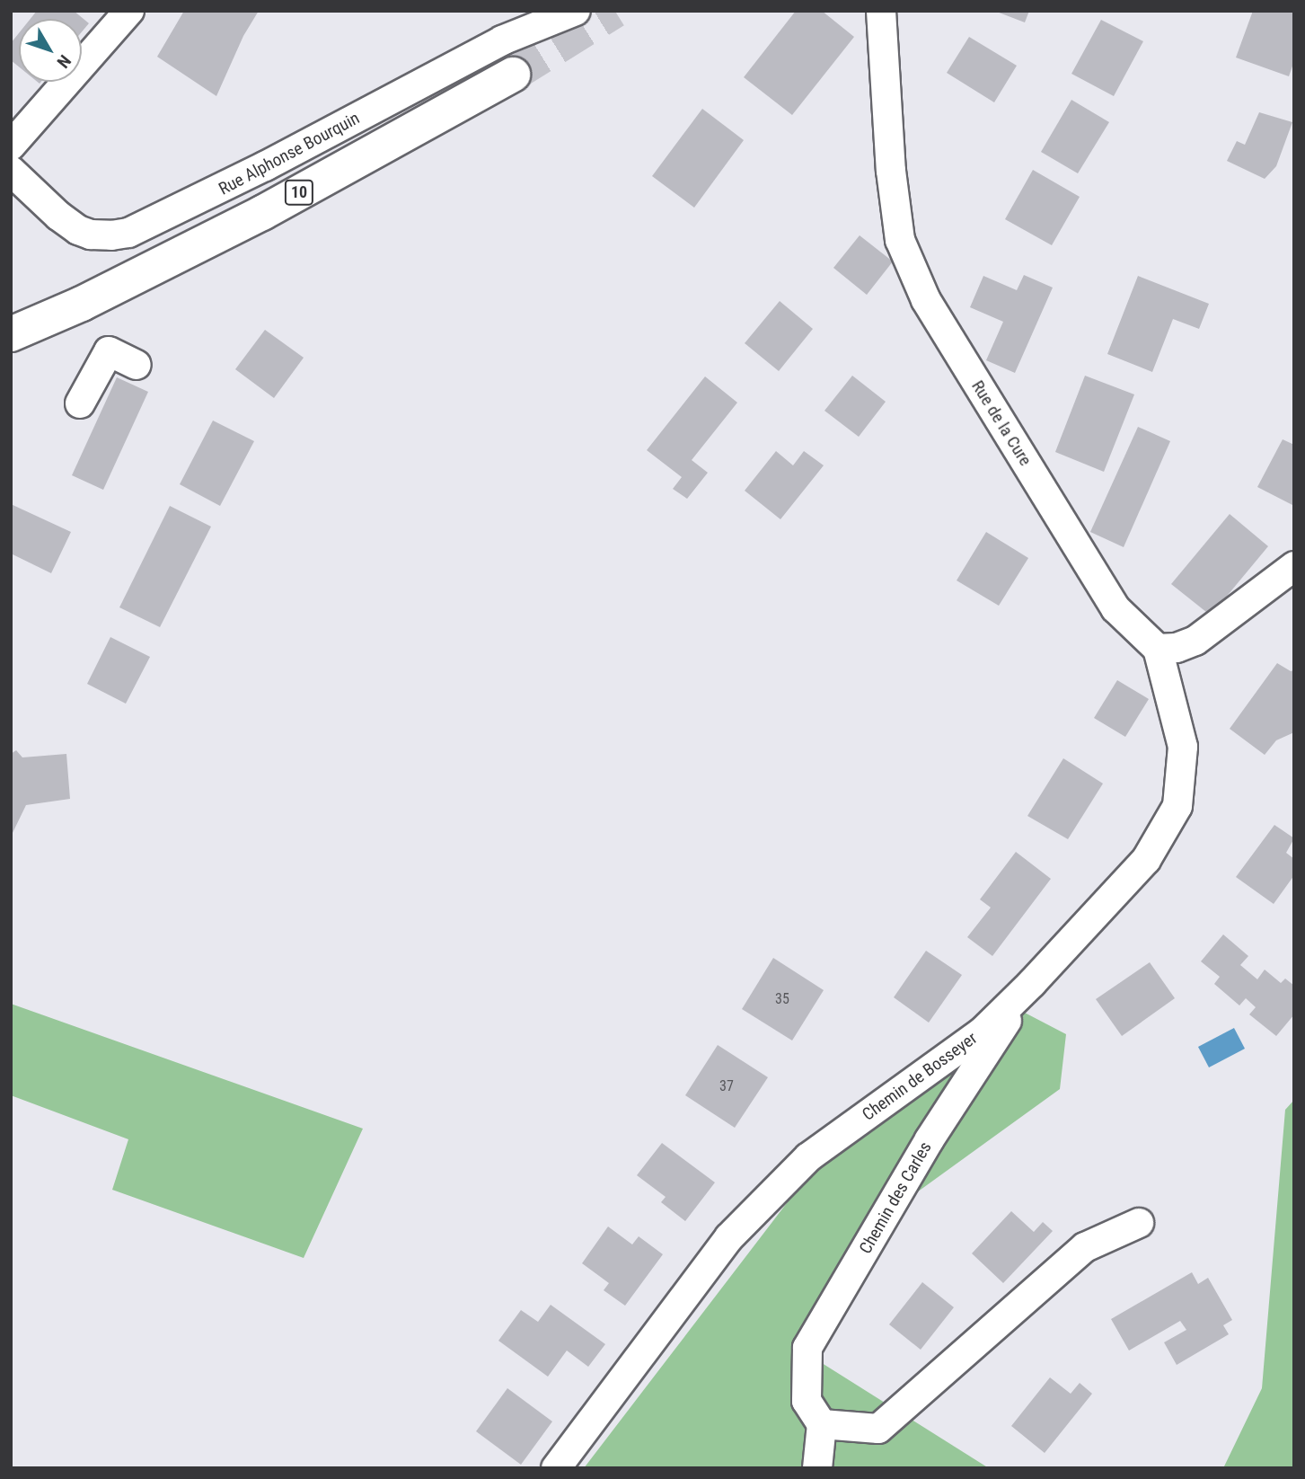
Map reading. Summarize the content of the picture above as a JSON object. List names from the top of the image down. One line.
{"streets":{"main road":["10"],"street":["Rue Alphonse Bourquin","Rue de la Cure","Chemin de Bosseyer","Chemin des Carles"]},"crossings":[["Rue de la Cure","Chemin de Bosseyer"],["Chemin de Bosseyer","Chemin des Carles"]],"house_numbers":["35","37"],"north":"bottom right"}
